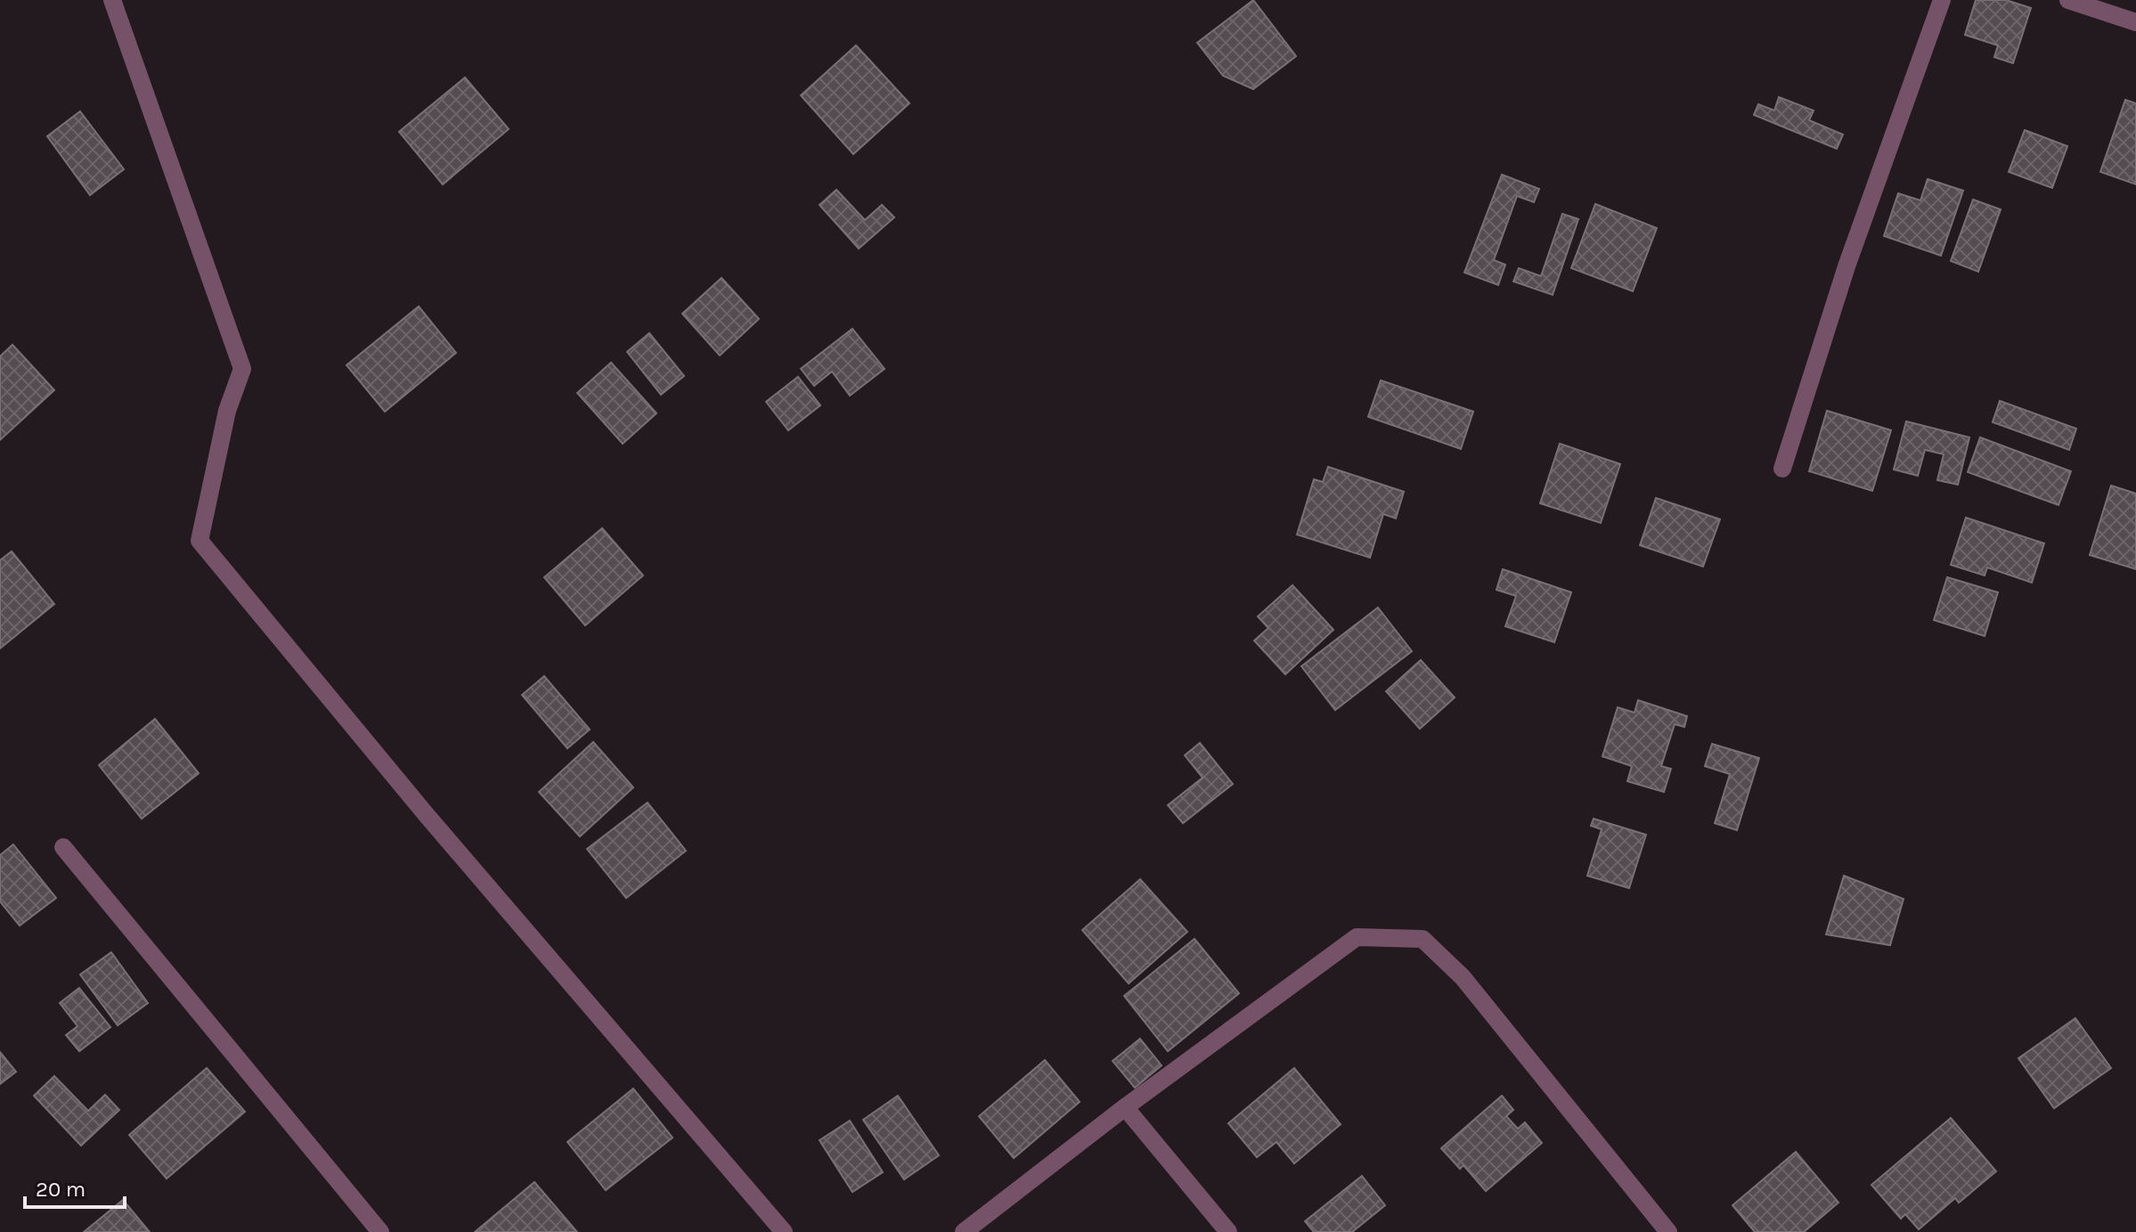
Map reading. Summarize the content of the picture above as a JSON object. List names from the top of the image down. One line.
{"scale_bar":"20 m"}
